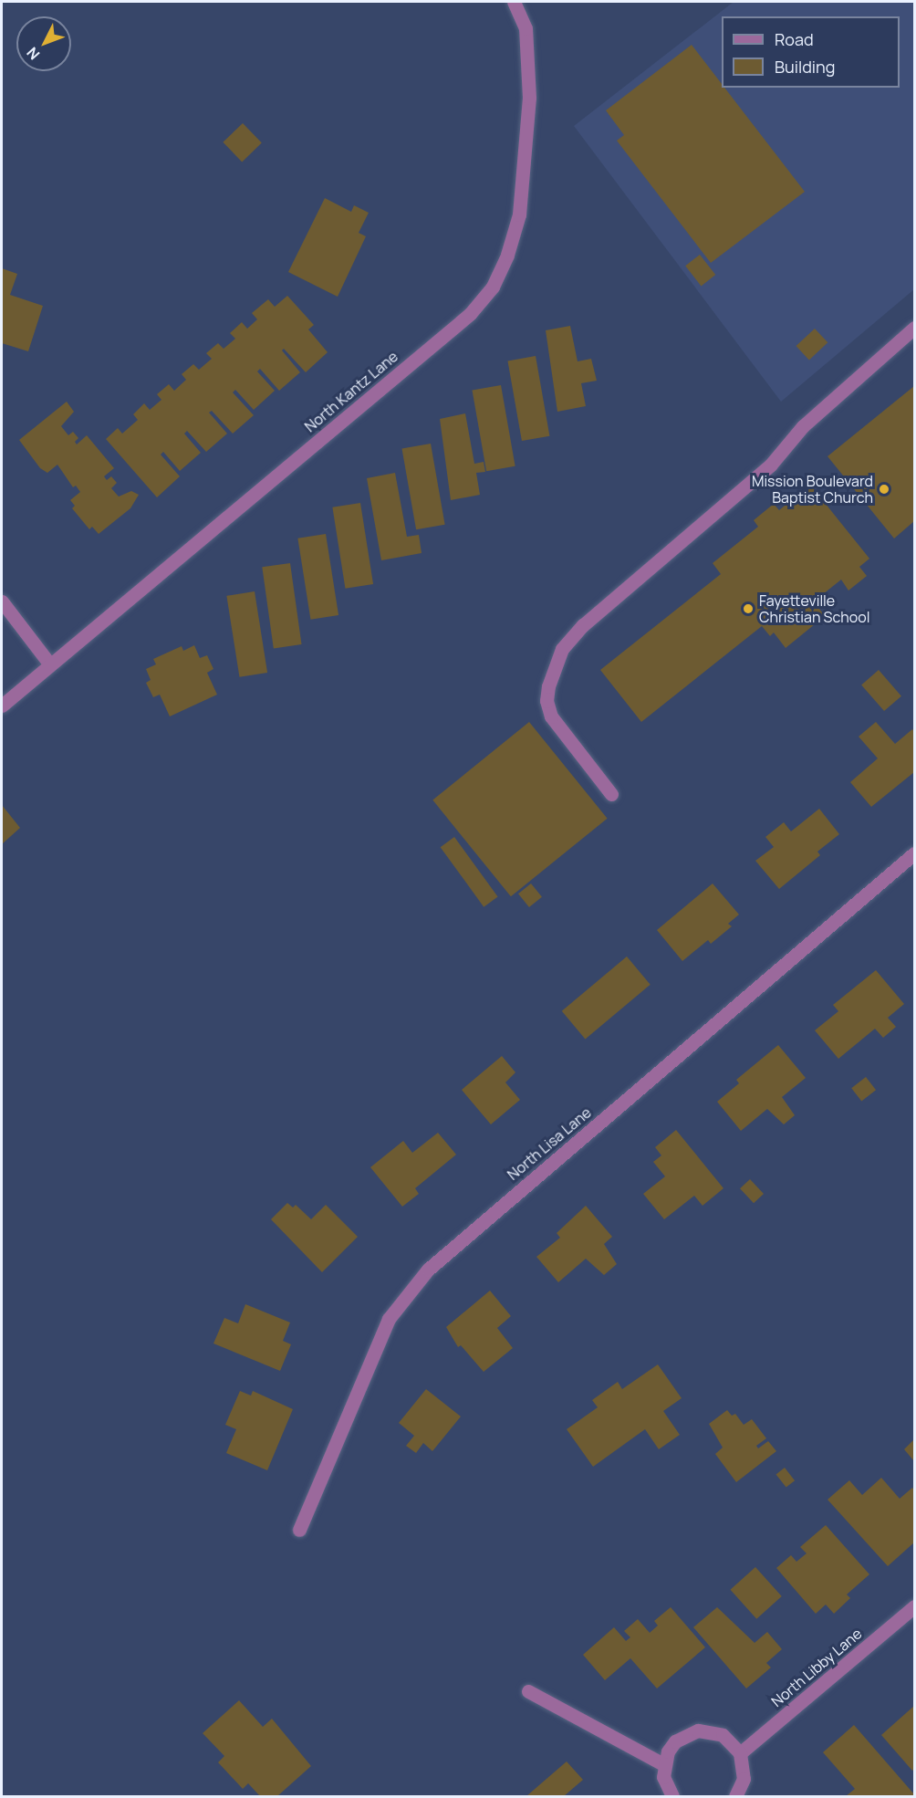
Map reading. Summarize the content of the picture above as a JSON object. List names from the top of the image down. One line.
{"streets":{"street":["North Kantz Lane","North Lisa Lane","North Libby Lane"]},"places":["Mission Boulevard Baptist Church","Fayetteville Christian School"],"legend":["Road","Building"],"north":"bottom left"}
